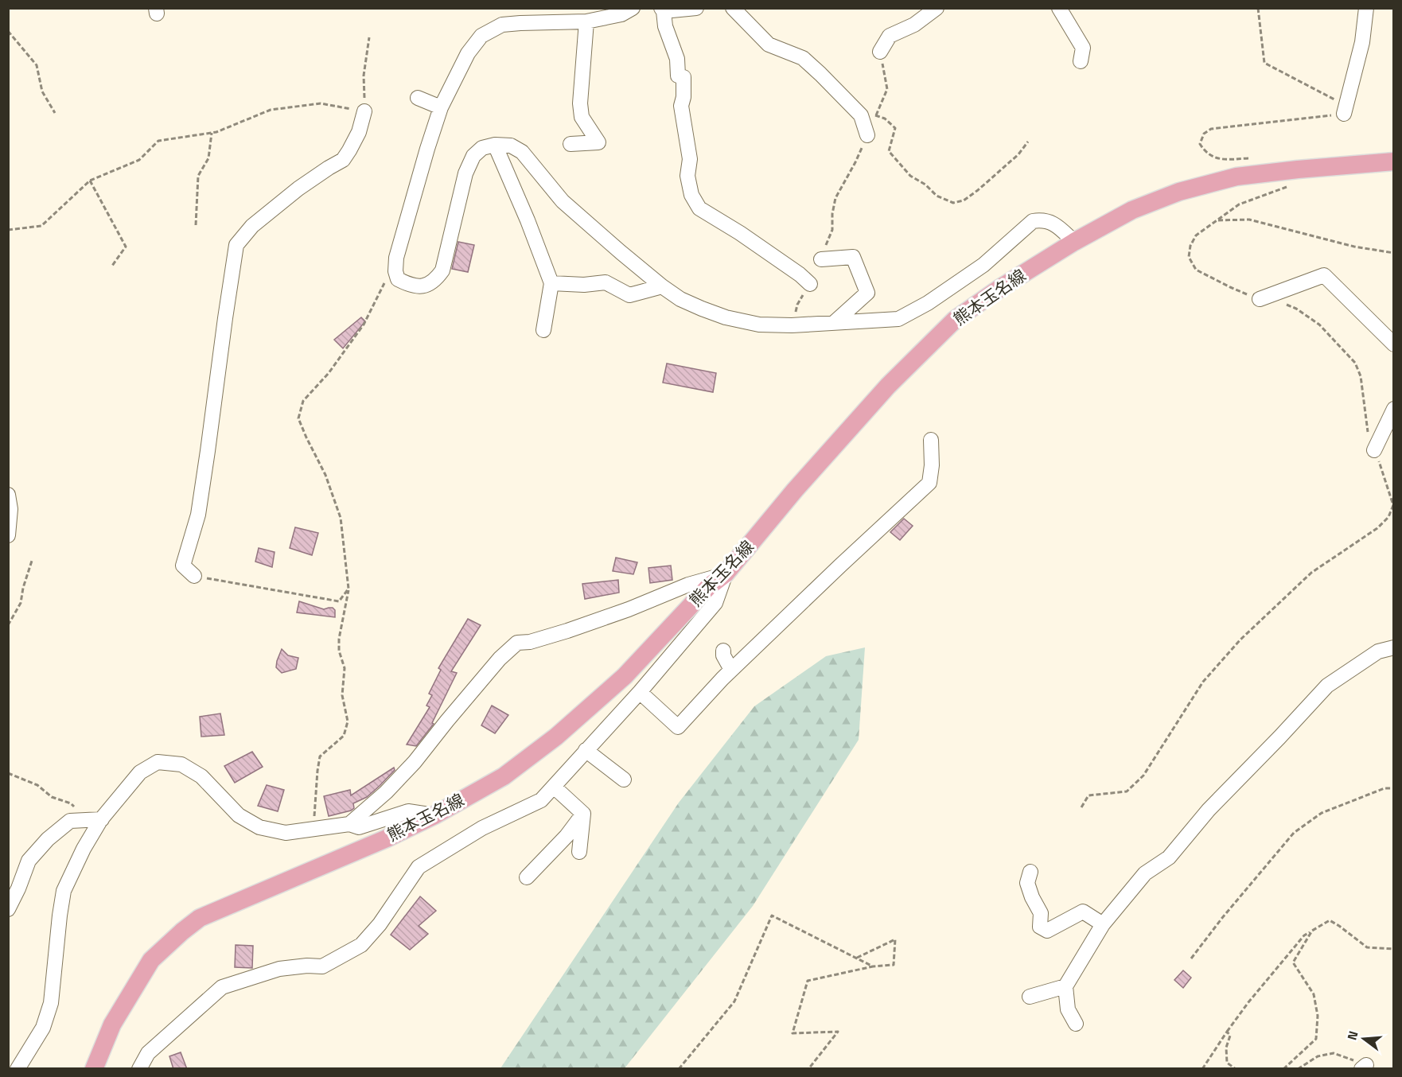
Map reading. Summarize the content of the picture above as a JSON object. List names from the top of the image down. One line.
{"streets":{"main road":["熊本玉名線"]},"north":"left"}
